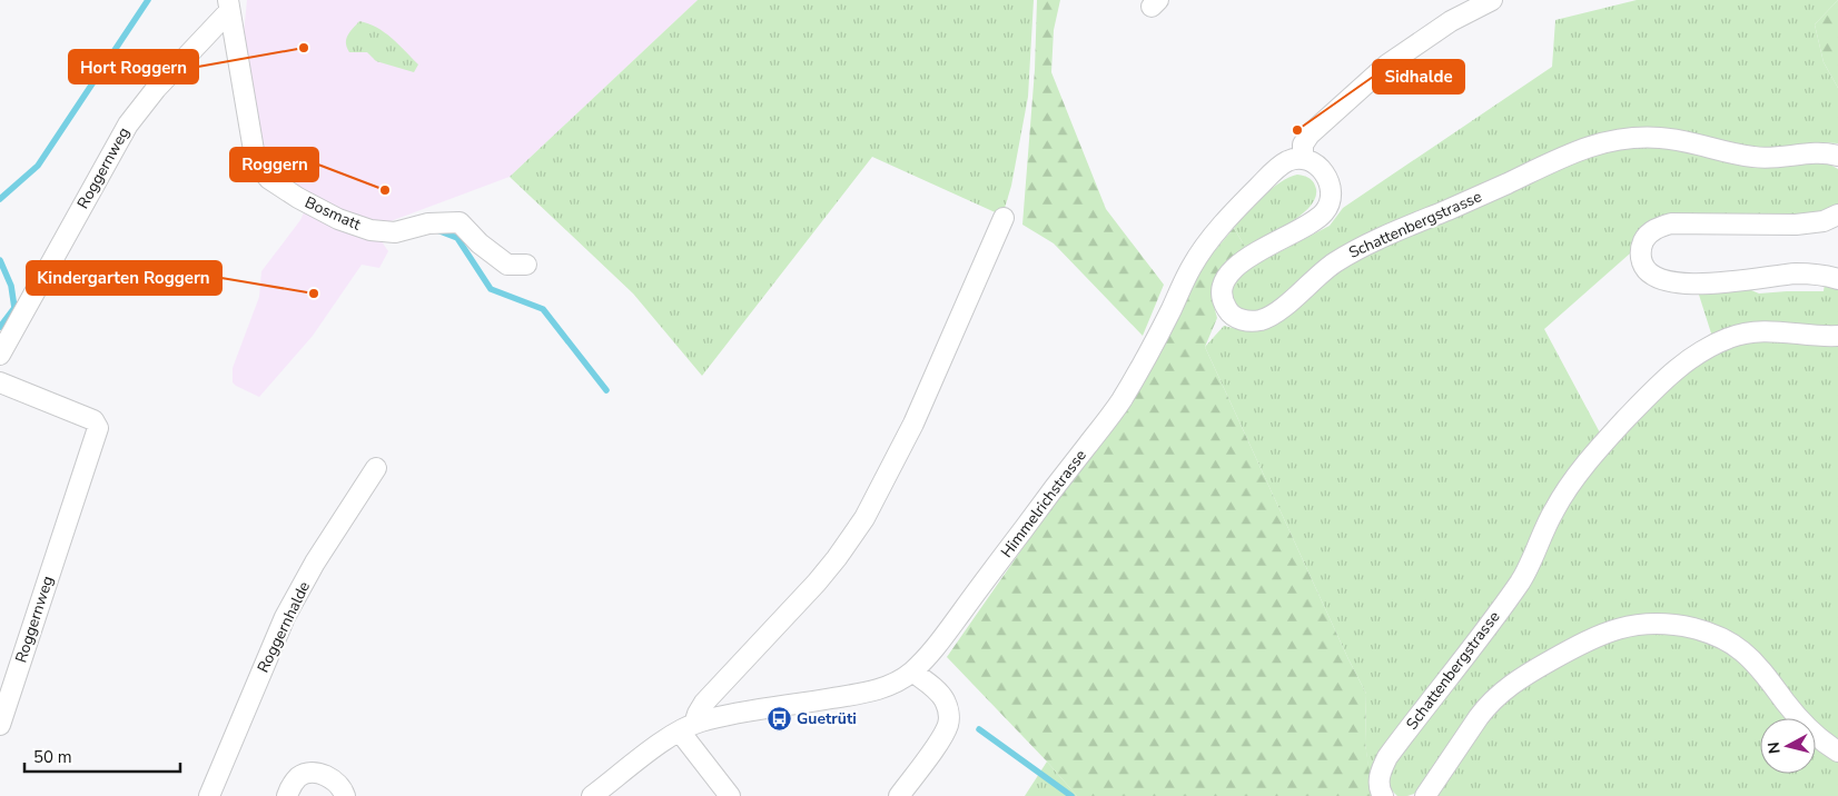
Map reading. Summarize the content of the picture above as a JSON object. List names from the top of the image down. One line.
{"streets":{"street":["Roggernweg","Bosmatt","Schattenbergstrasse","Himmelrichstrasse","Roggernhalde"]},"crossings":[["Roggernweg","Bosmatt"],["Schattenbergstrasse","Himmelrichstrasse"]],"places":{"other":["Hort Roggern","Sidhalde","Roggern","Kindergarten Roggern"],"bus stop":["Guetrüti"]},"scale_bar":"50 m","north":"left"}
